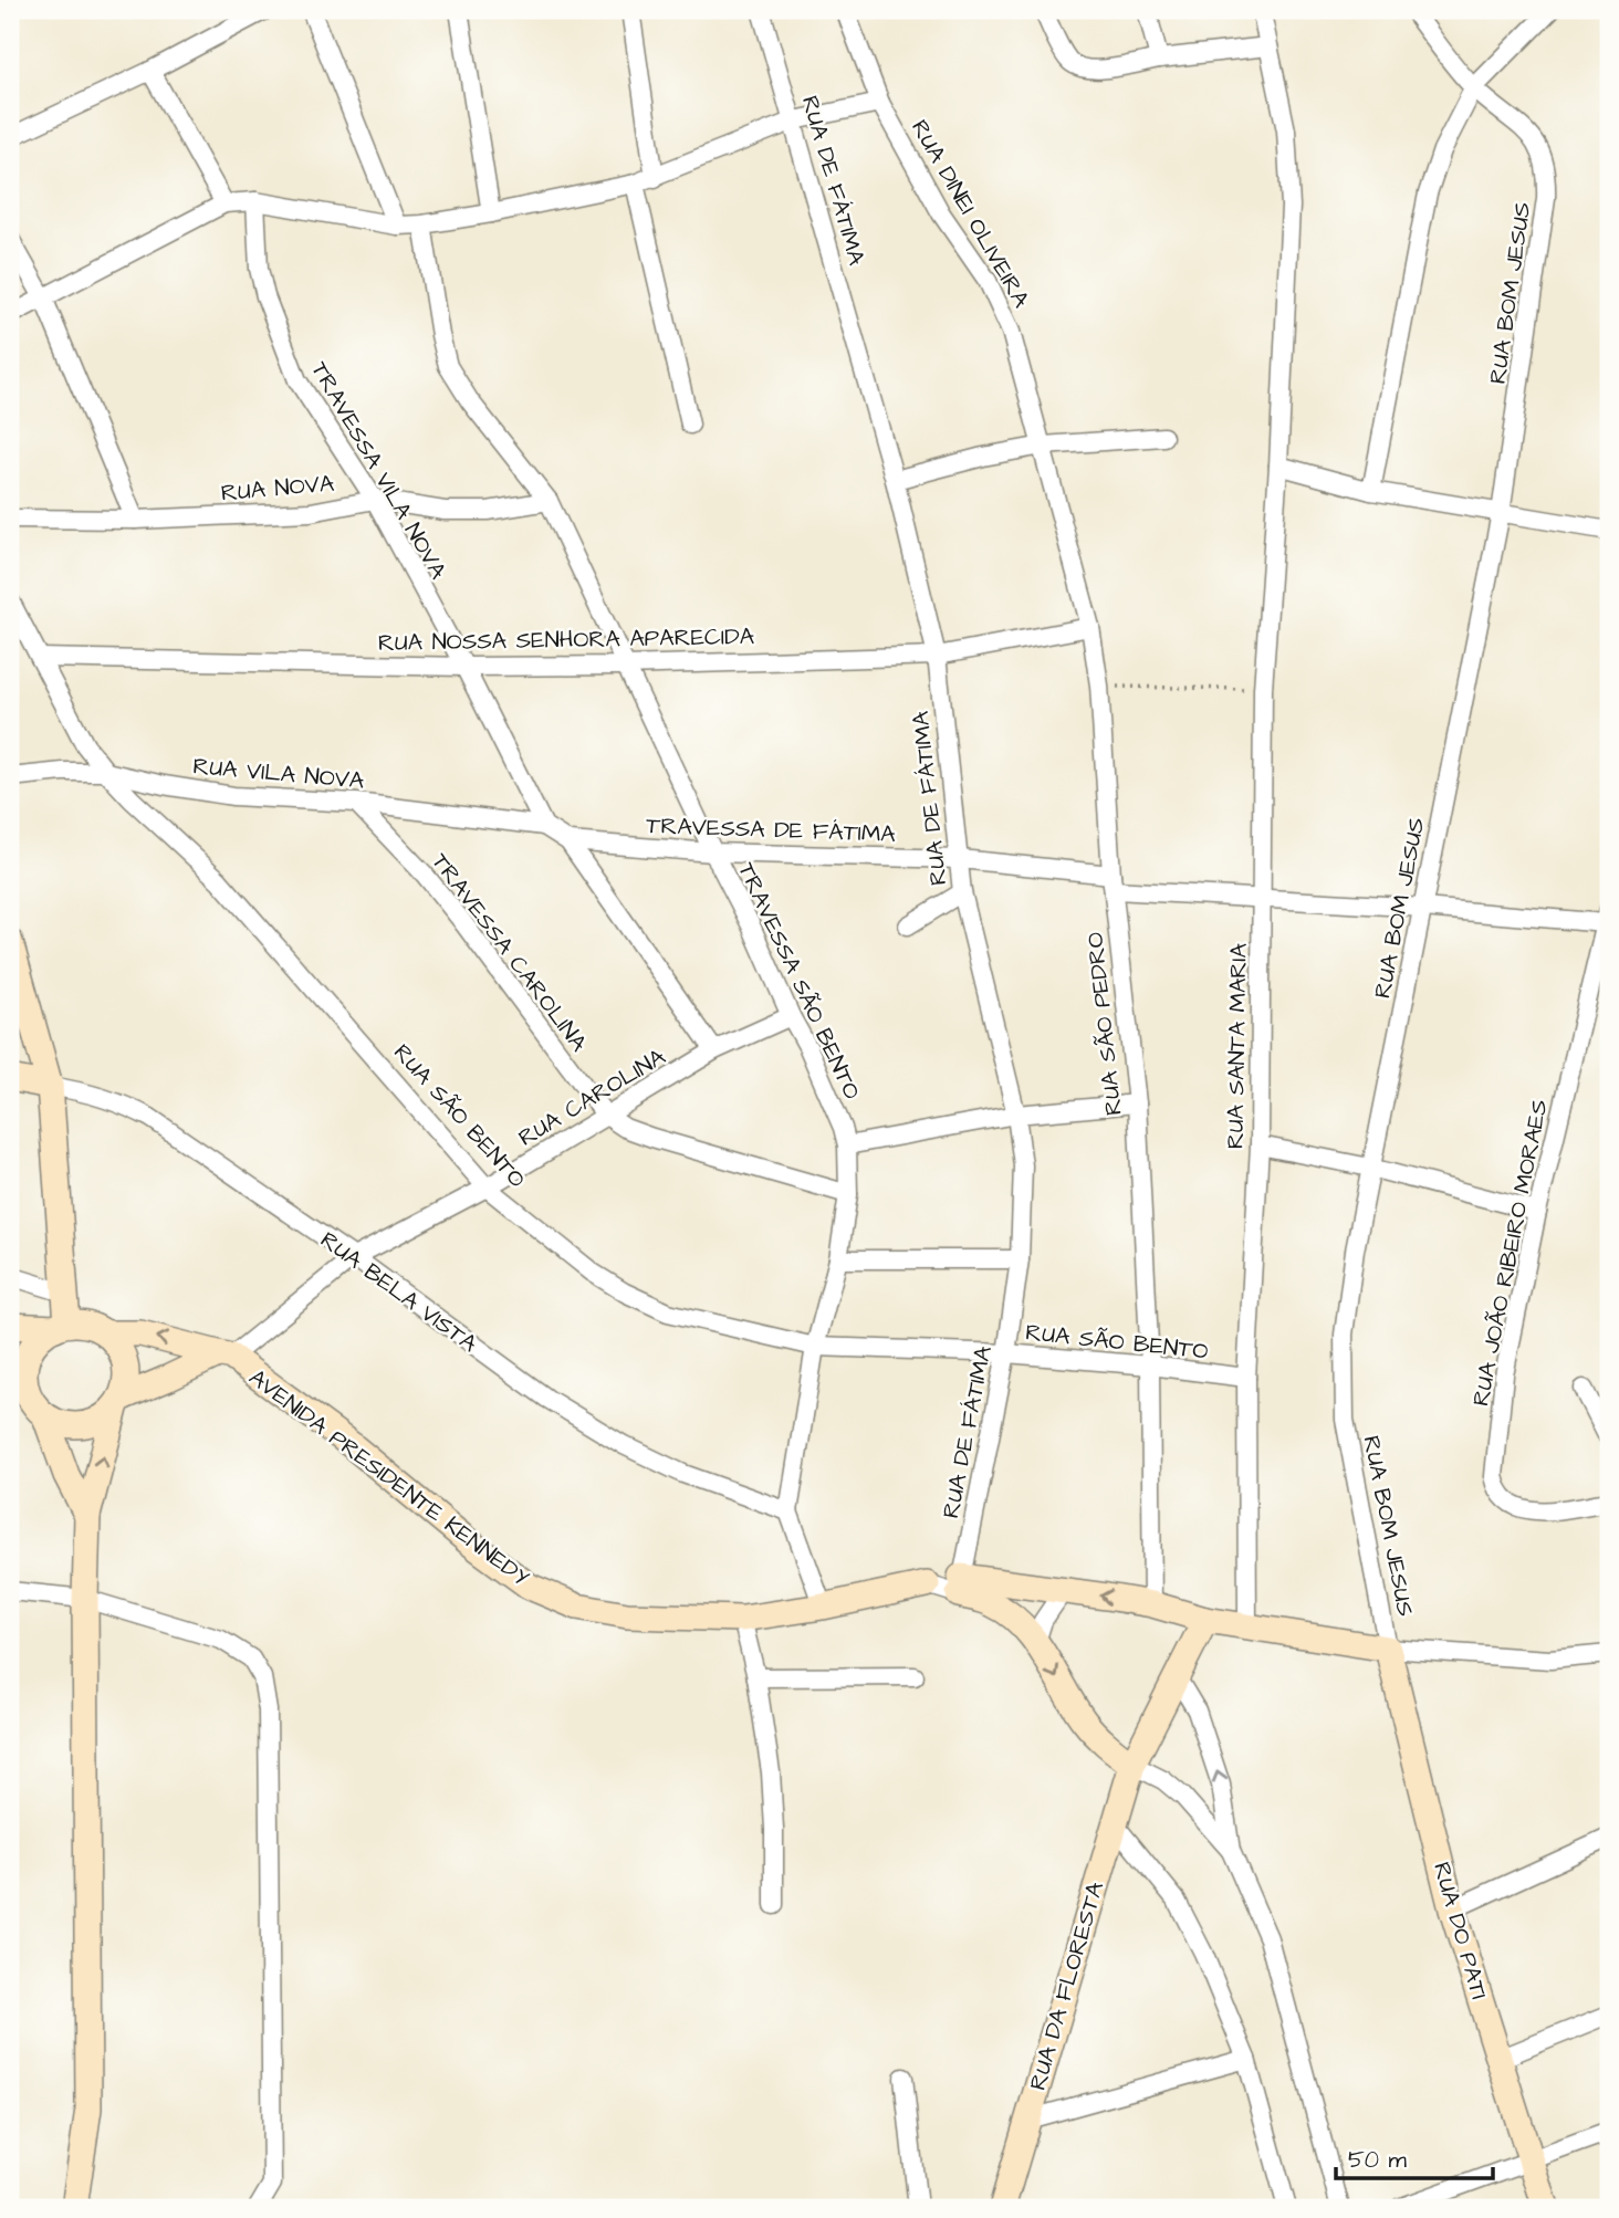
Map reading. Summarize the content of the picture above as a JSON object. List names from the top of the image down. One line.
{"streets":{"street":["RUA DE FÁTIMA","RUA DINEI OLIVEIRA","RUA BOM JESUS","TRAVESSA VILA NOVA","RUA NOVA","RUA NOSSA SENHORA APARECIDA","RUA VILA NOVA","TRAVESSA DE FÁTIMA","TRAVESSA CAROLINA","TRAVESSA SÃO BENTO","RUA SÃO PEDRO","RUA SANTA MARIA","RUA CAROLINA","RUA SÃO BENTO","RUA JOÃO RIBEIRO MORAES","RUA BELA VISTA","AVENIDA PRESIDENTE KENNEDY","RUA DO PATI","RUA DA FLORESTA"]},"crossings":[["RUA DE FÁTIMA","RUA NOSSA SENHORA APARECIDA"],["RUA DE FÁTIMA","TRAVESSA DE FÁTIMA"],["RUA DE FÁTIMA","RUA SÃO BENTO"],["RUA DE FÁTIMA","AVENIDA PRESIDENTE KENNEDY"],["RUA DINEI OLIVEIRA","RUA SÃO PEDRO"],["RUA BOM JESUS","TRAVESSA DE FÁTIMA"],["RUA BOM JESUS","RUA DO PATI"],["TRAVESSA VILA NOVA","RUA NOVA"],["TRAVESSA VILA NOVA","RUA NOSSA SENHORA APARECIDA"],["TRAVESSA VILA NOVA","RUA VILA NOVA"],["RUA NOVA","TRAVESSA SÃO BENTO"],["RUA NOSSA SENHORA APARECIDA","TRAVESSA SÃO BENTO"],["RUA NOSSA SENHORA APARECIDA","RUA SÃO PEDRO"],["RUA NOSSA SENHORA APARECIDA","RUA SÃO BENTO"],["RUA VILA NOVA","TRAVESSA CAROLINA"],["RUA VILA NOVA","RUA SÃO BENTO"],["TRAVESSA DE FÁTIMA","TRAVESSA SÃO BENTO"],["TRAVESSA DE FÁTIMA","RUA SÃO PEDRO"],["TRAVESSA DE FÁTIMA","RUA SANTA MARIA"],["TRAVESSA DE FÁTIMA","RUA JOÃO RIBEIRO MORAES"],["TRAVESSA CAROLINA","TRAVESSA SÃO BENTO"],["TRAVESSA CAROLINA","RUA CAROLINA"],["TRAVESSA SÃO BENTO","RUA CAROLINA"],["TRAVESSA SÃO BENTO","RUA SÃO BENTO"],["TRAVESSA SÃO BENTO","RUA BELA VISTA"],["RUA SÃO PEDRO","RUA SÃO BENTO"],["RUA SANTA MARIA","RUA SÃO BENTO"],["RUA CAROLINA","RUA SÃO BENTO"],["RUA CAROLINA","RUA BELA VISTA"],["RUA CAROLINA","AVENIDA PRESIDENTE KENNEDY"]],"scale_bar":"50 m"}
